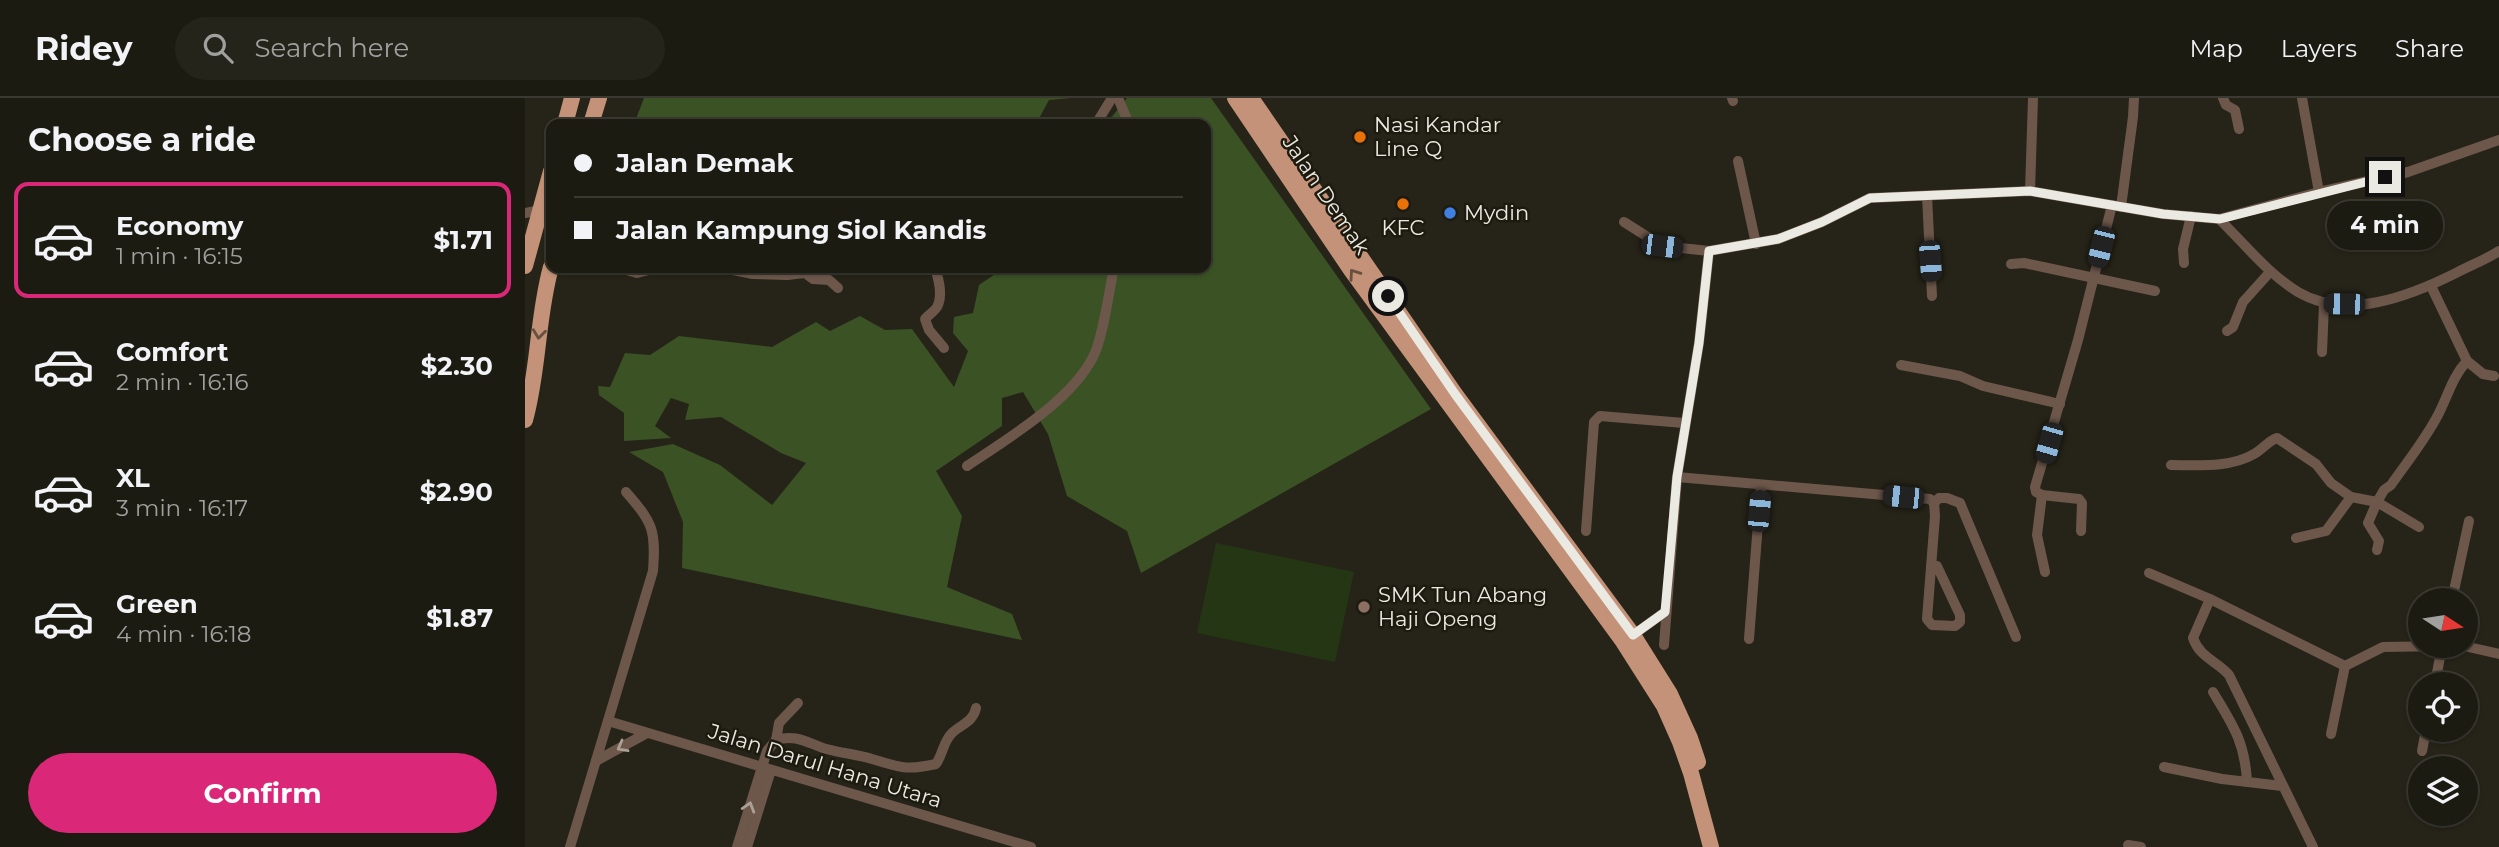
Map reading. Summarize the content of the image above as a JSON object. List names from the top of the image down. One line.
{"streets":{"highway":["Jalan Demak"],"street":["Jalan Darul Hana Utara"]},"places":["Nasi Kandar Line Q","KFC","Mydin","SMK Tun Abang Haji Openg"],"north":"right","page":{"header":"Ridey","search":"Search here","nav":["Map","Layers","Share"],"heading":"Choose a ride","banner":["Jalan Demak","Jalan Kampung Siol Kandis"],"list":[{"name":"Economy","note":"1 min · 16:15","value":"$1.71"},{"name":"Comfort","note":"2 min · 16:16","value":"$2.30"},{"name":"XL","note":"3 min · 16:17","value":"$2.90"},{"name":"Green","note":"4 min · 16:18","value":"$1.87"}],"bubble":"4 min","buttons":"Confirm"}}
